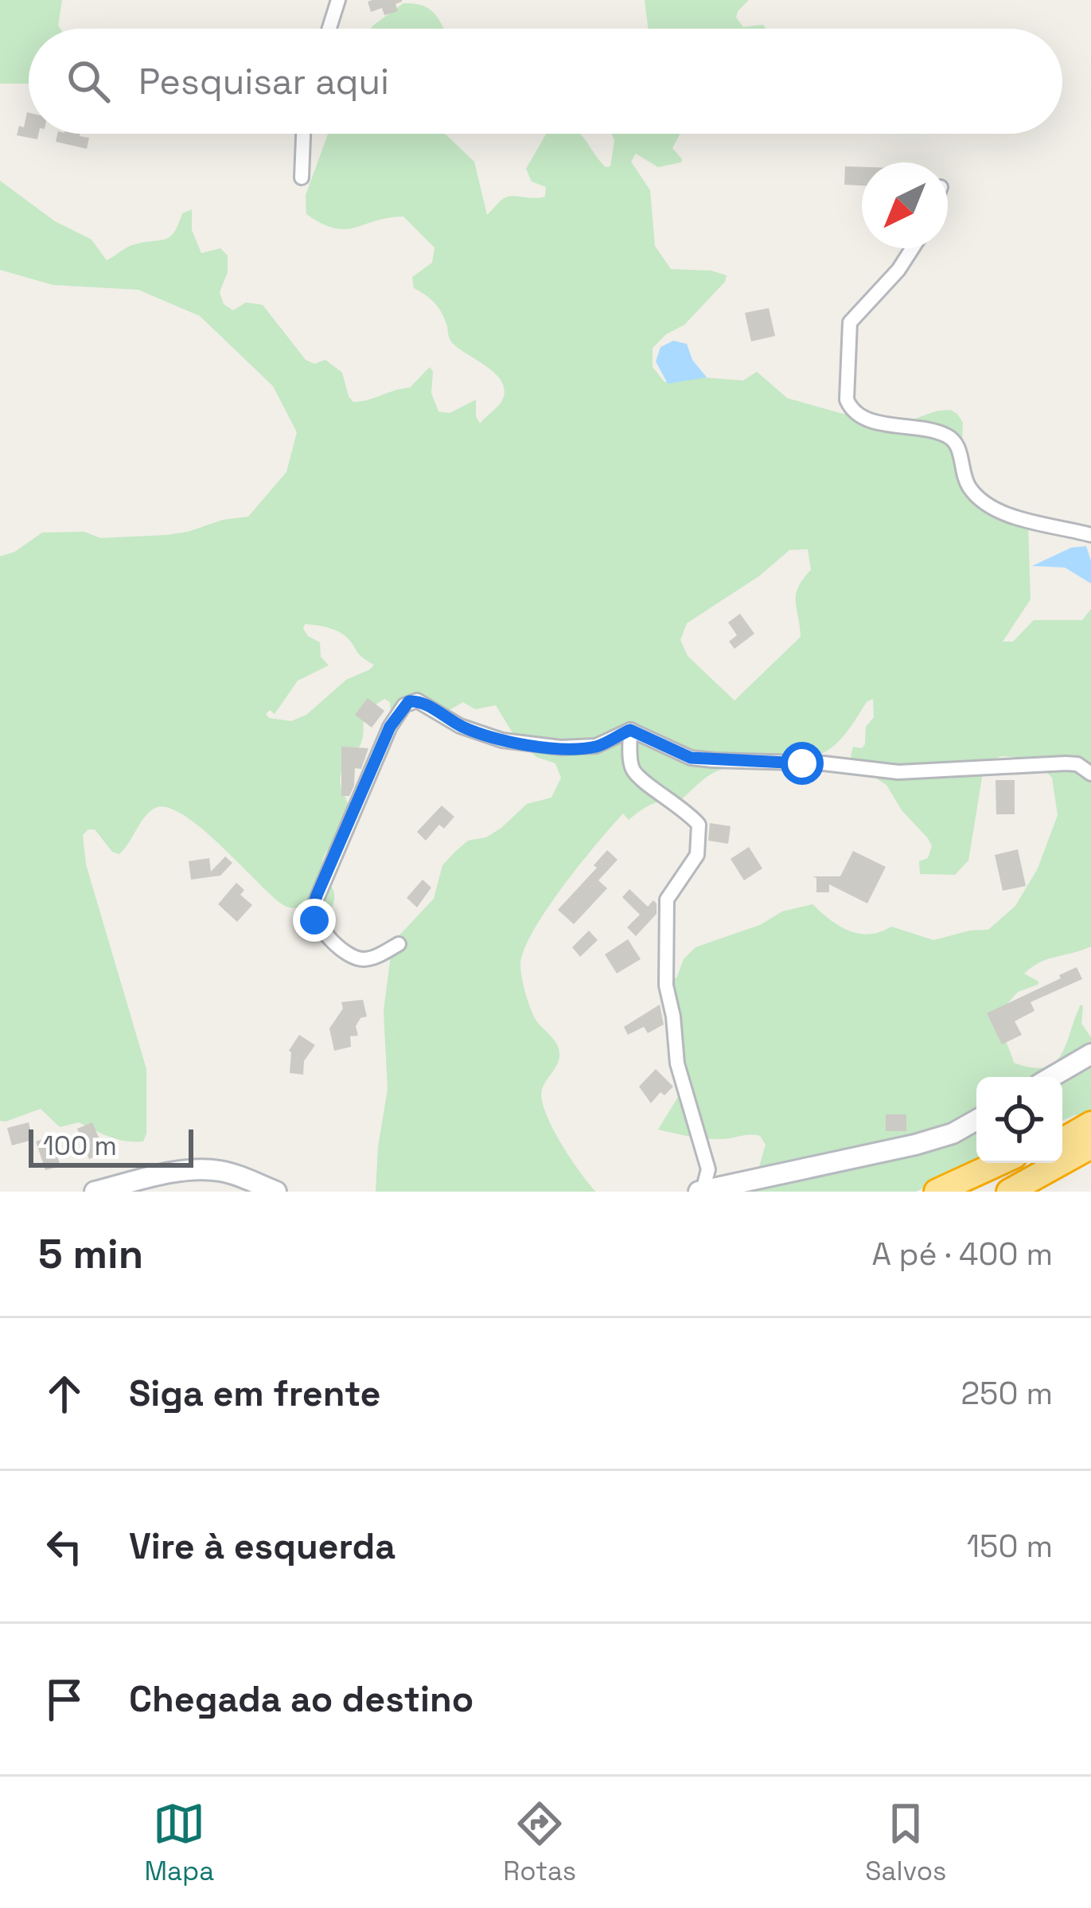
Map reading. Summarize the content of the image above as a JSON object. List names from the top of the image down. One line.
{"scale_bar":"100 m","north":"bottom left","page":{"search":"Pesquisar aqui","scale":"100 m","heading":["5 min","A pé · 400 m"],"list":[["Siga em frente","250 m"],["Vire à esquerda","150 m"],"Chegada ao destino"],"nav":["Mapa","Rotas","Salvos"]}}
